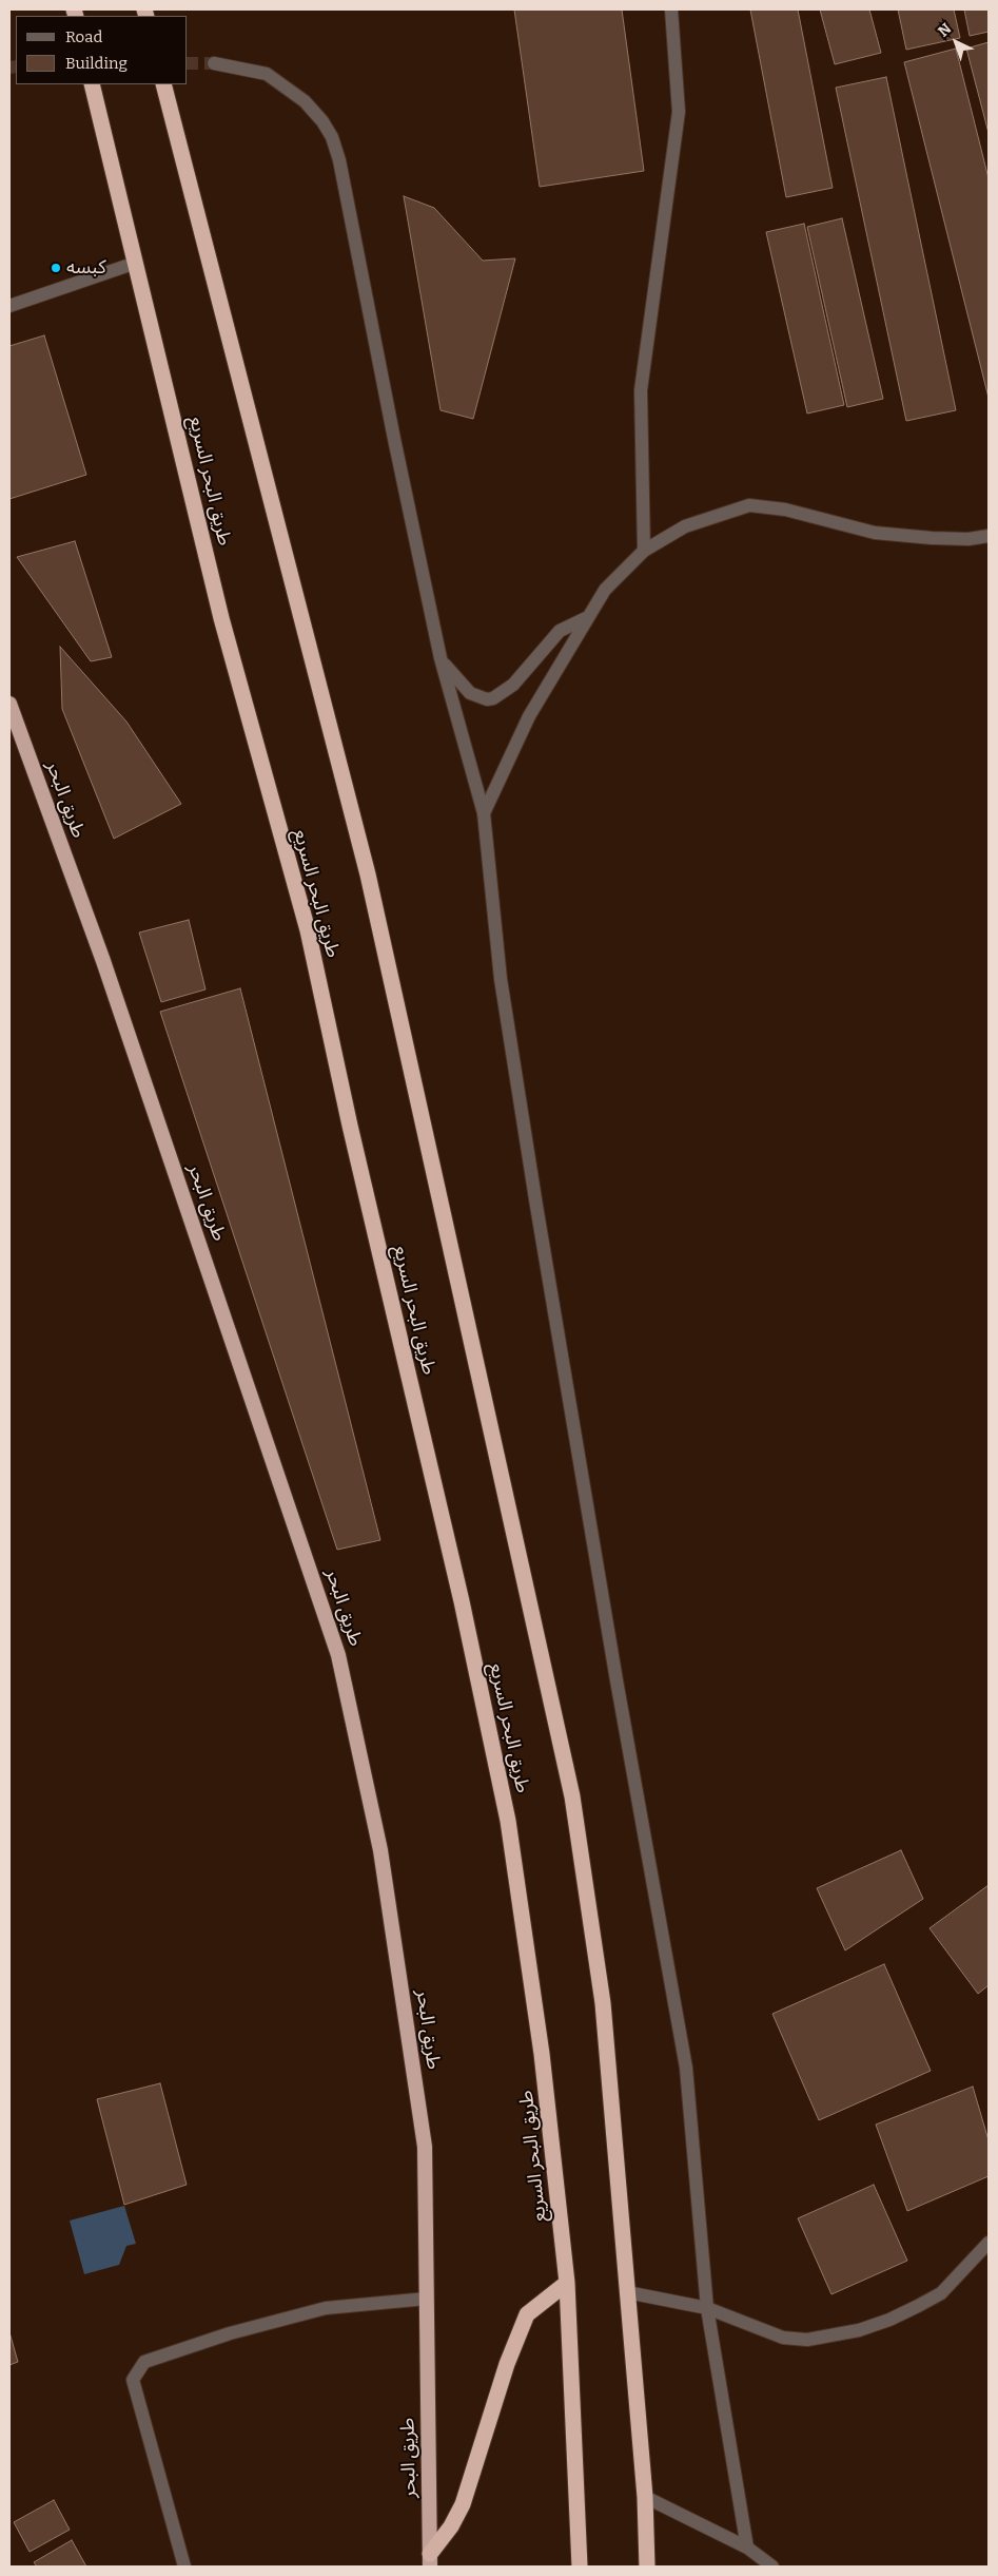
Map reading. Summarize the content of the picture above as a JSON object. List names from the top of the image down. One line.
{"streets":{"highway":["طريق البحر السريع","طريق البحر"]},"places":["كبسه"],"legend":["Road","Building"],"north":"top left"}
